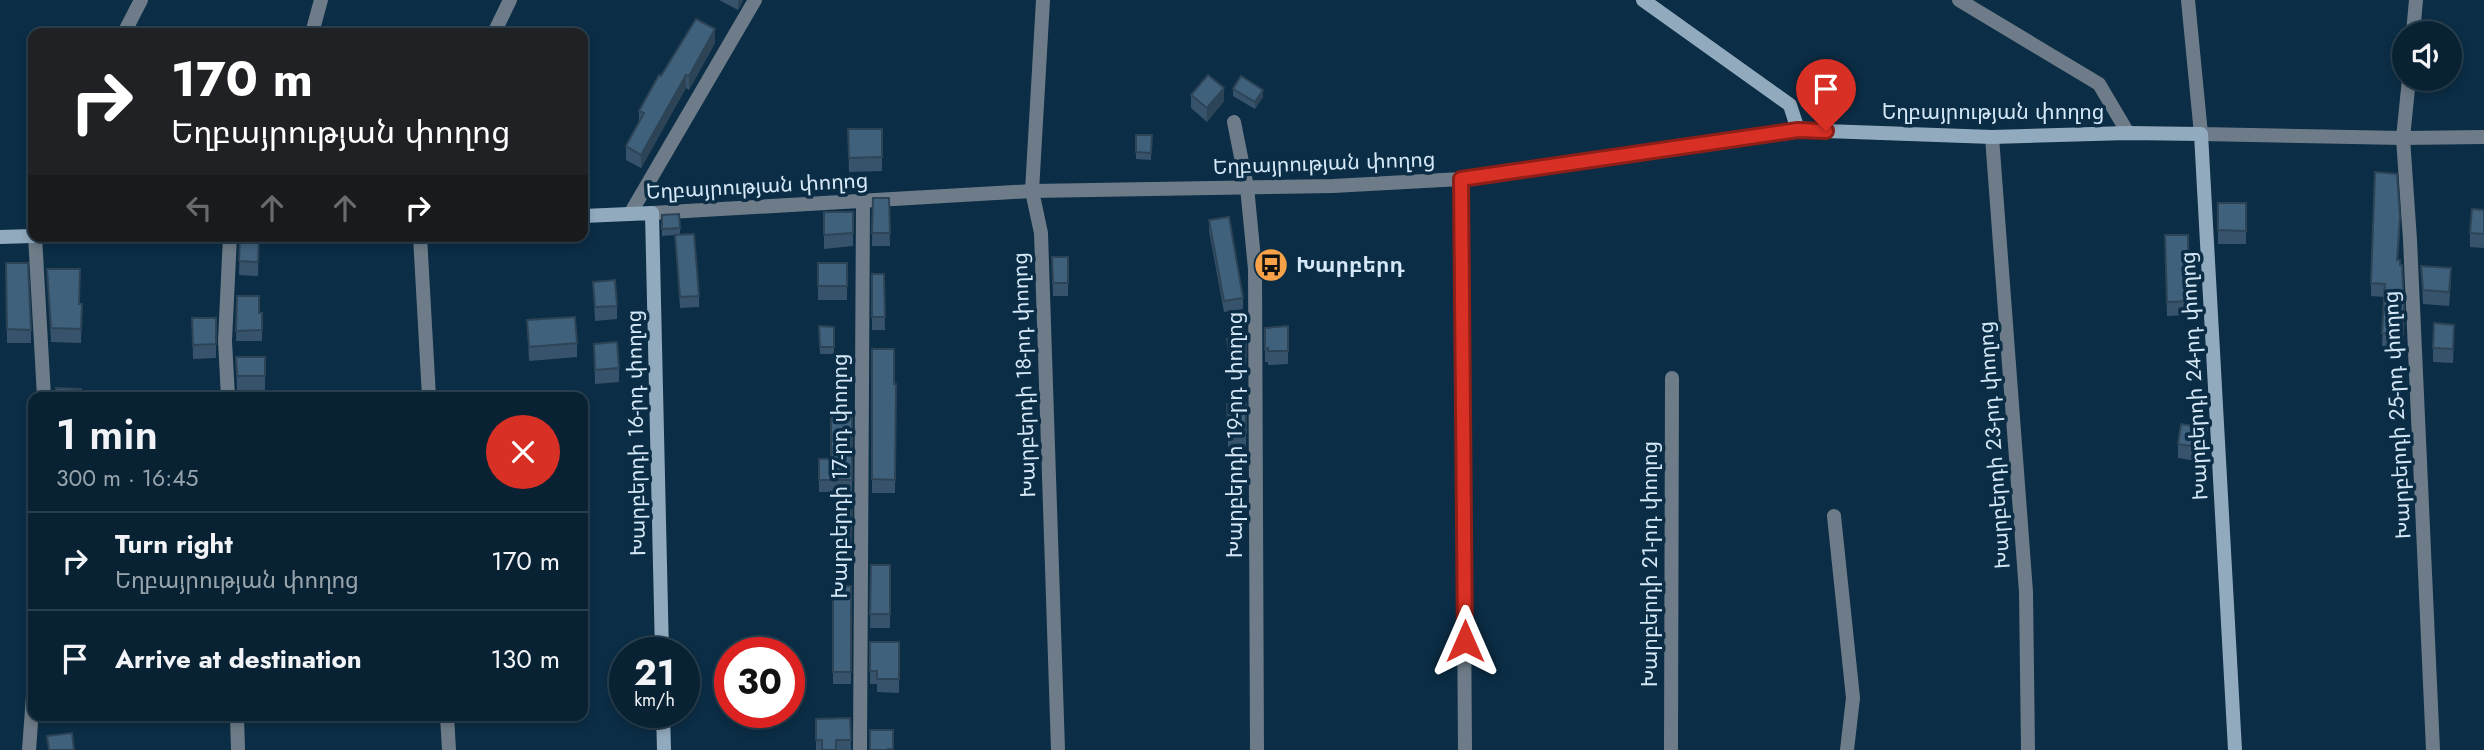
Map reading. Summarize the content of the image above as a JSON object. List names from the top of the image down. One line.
{"streets":{"street":["Եղբայրության փողոց","Խարբերդի 18-րդ փողոց","Խարբերդի 24-րդ փողոց","Խարբերդի 25-րդ փողոց","Խարբերդի 16-րդ փողոց","Խարբերդի 19-րդ փողոց","Խարբերդի 23-րդ փողոց","Խարբերդի 17-րդ փողոց","Խարբերդի 21-րդ փողոց"]},"crossings":[["Եղբայրության փողոց","Խարբերդի 18-րդ փողոց"],["Եղբայրության փողոց","Խարբերդի 24-րդ փողոց"],["Եղբայրության փողոց","Խարբերդի 25-րդ փողոց"],["Եղբայրության փողոց","Խարբերդի 16-րդ փողոց"],["Եղբայրության փողոց","Խարբերդի 19-րդ փողոց"],["Եղբայրության փողոց","Խարբերդի 23-րդ փողոց"],["Եղբայրության փողոց","Խարբերդի 17-րդ փողոց"]],"places":{"bus stop":["Խարբերդ"]},"page":{"turn":["170 m","Եղբայրության փողոց"],"heading":["1 min","300 m · 16:45"],"list":[{"name":"Turn right","note":"Եղբայրության փողոց","value":"170 m"},{"name":"Arrive at destination","value":"130 m"}],"speed":"21 km/h","limit":"30"}}
